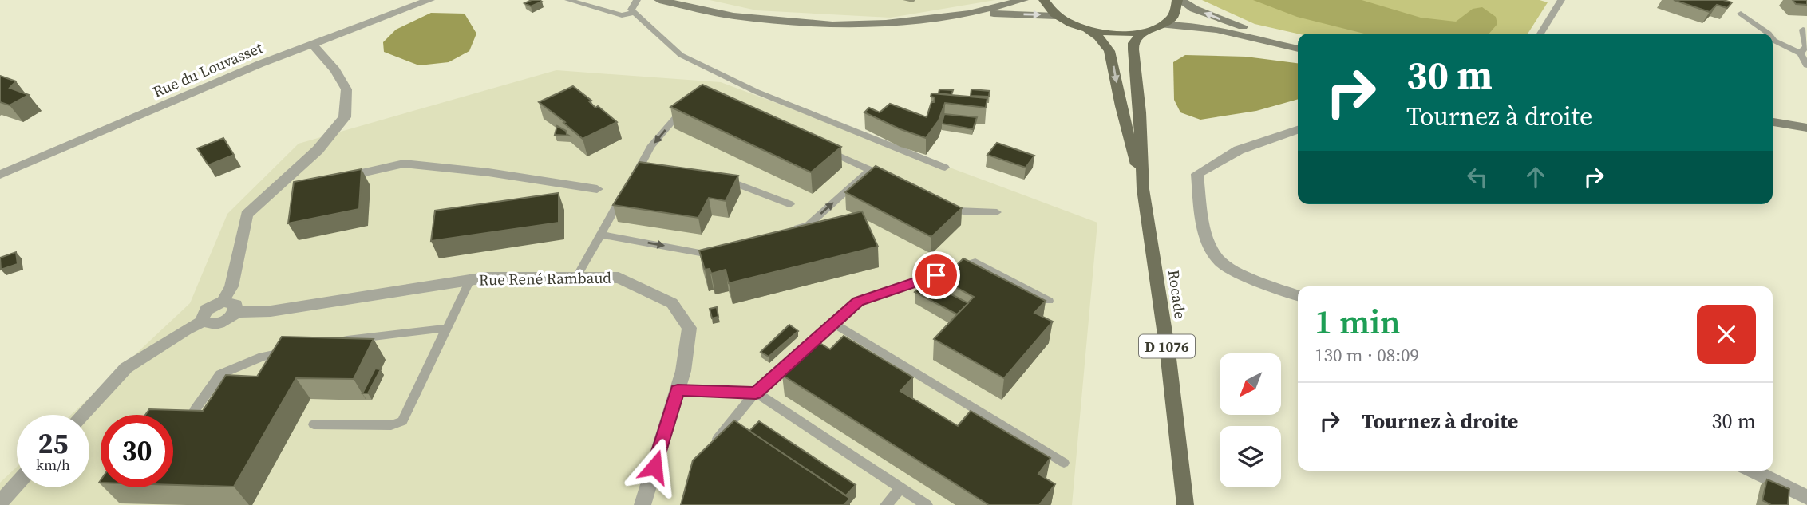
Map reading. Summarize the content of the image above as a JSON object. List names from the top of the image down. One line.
{"streets":{"main road":["Rocade","D 1076"],"street":["Rue du Louvasset","Rue René Rambaud"]},"north":"bottom left","page":{"turn":["30 m","Tournez à droite"],"heading":["1 min","130 m · 08:09"],"list":[{"name":"Tournez à droite","value":"30 m"}],"speed":"25 km/h","limit":"30"}}
